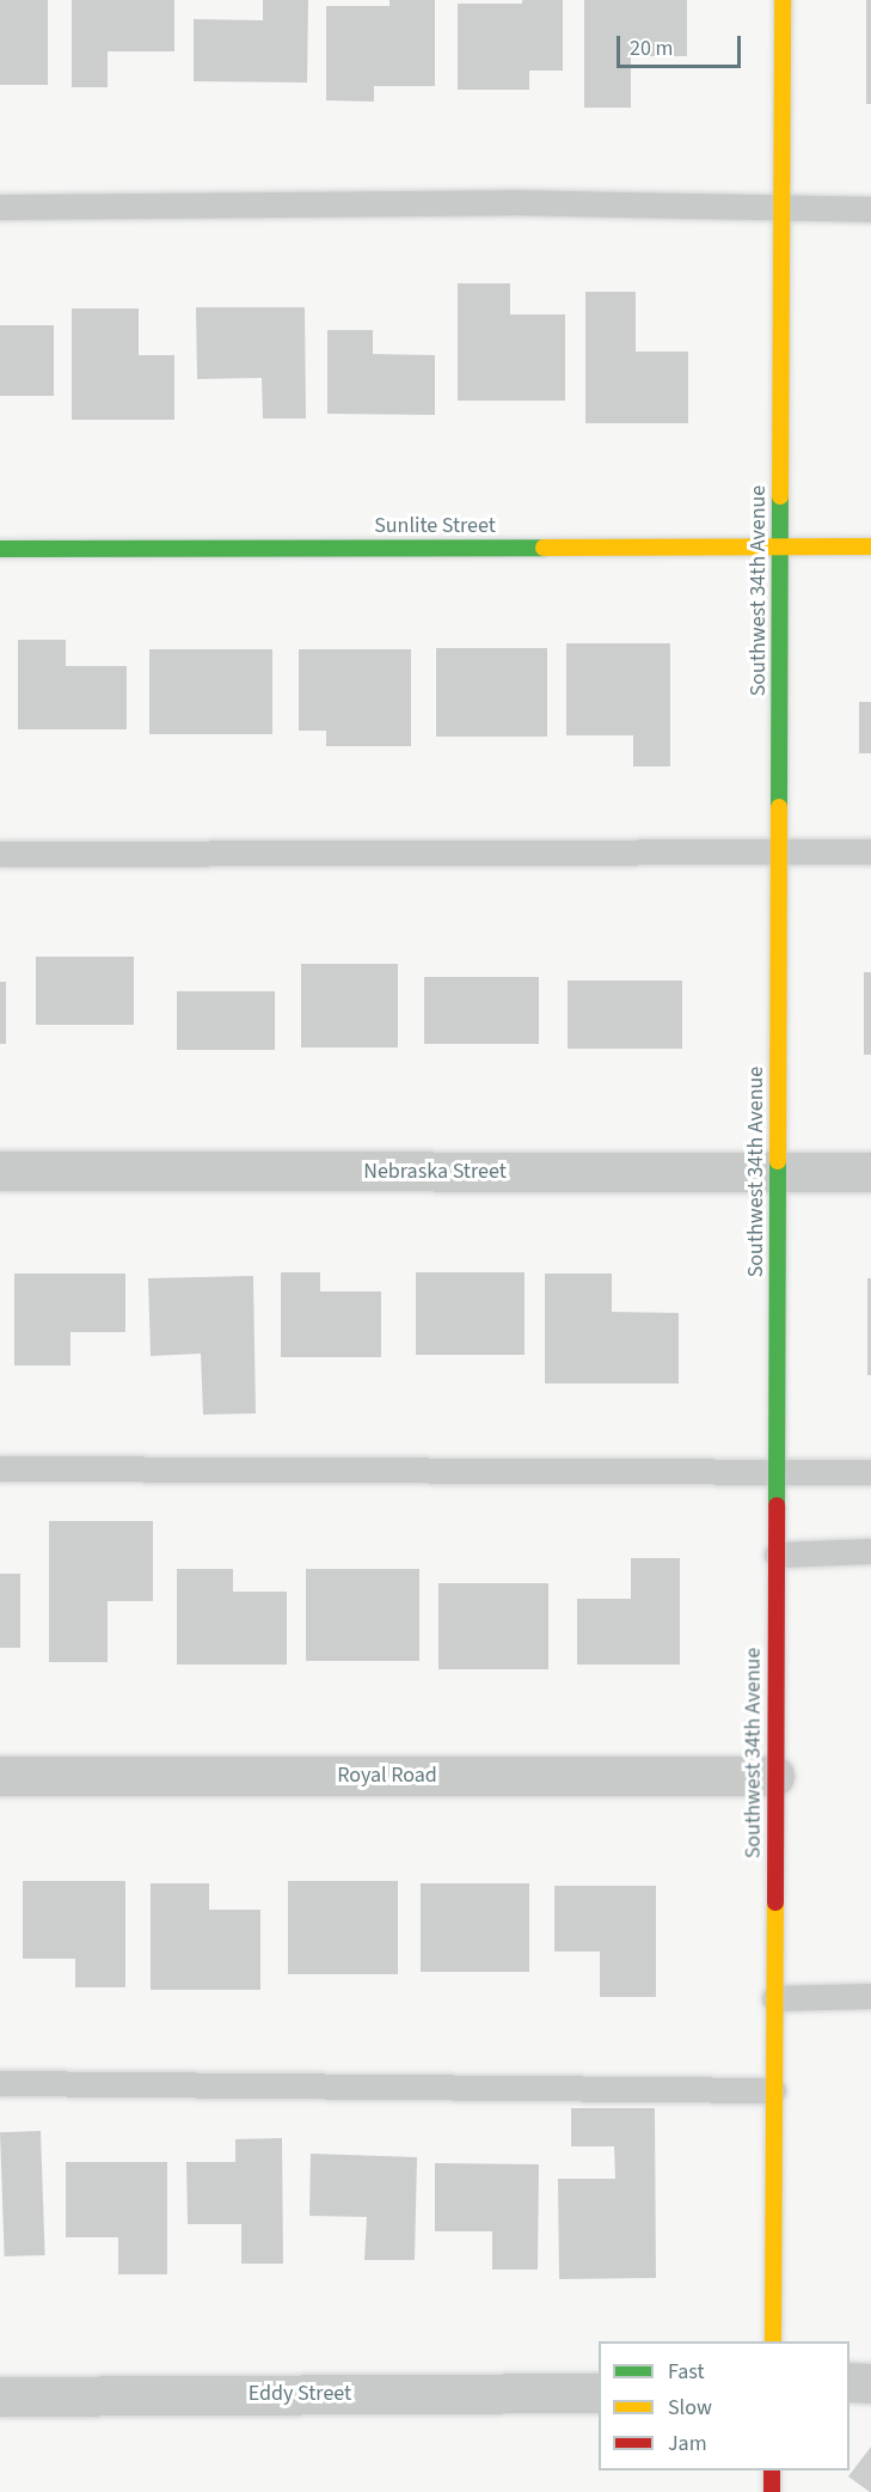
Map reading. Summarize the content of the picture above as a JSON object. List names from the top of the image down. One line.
{"streets":{"main road":["Sunlite Street","Southwest 34th Avenue"],"street":["Nebraska Street","Royal Road","Eddy Street"]},"crossings":[["Sunlite Street","Southwest 34th Avenue"],["Southwest 34th Avenue","Nebraska Street"],["Southwest 34th Avenue","Royal Road"]],"legend":["Fast","Slow","Jam"],"scale_bar":"20 m"}
